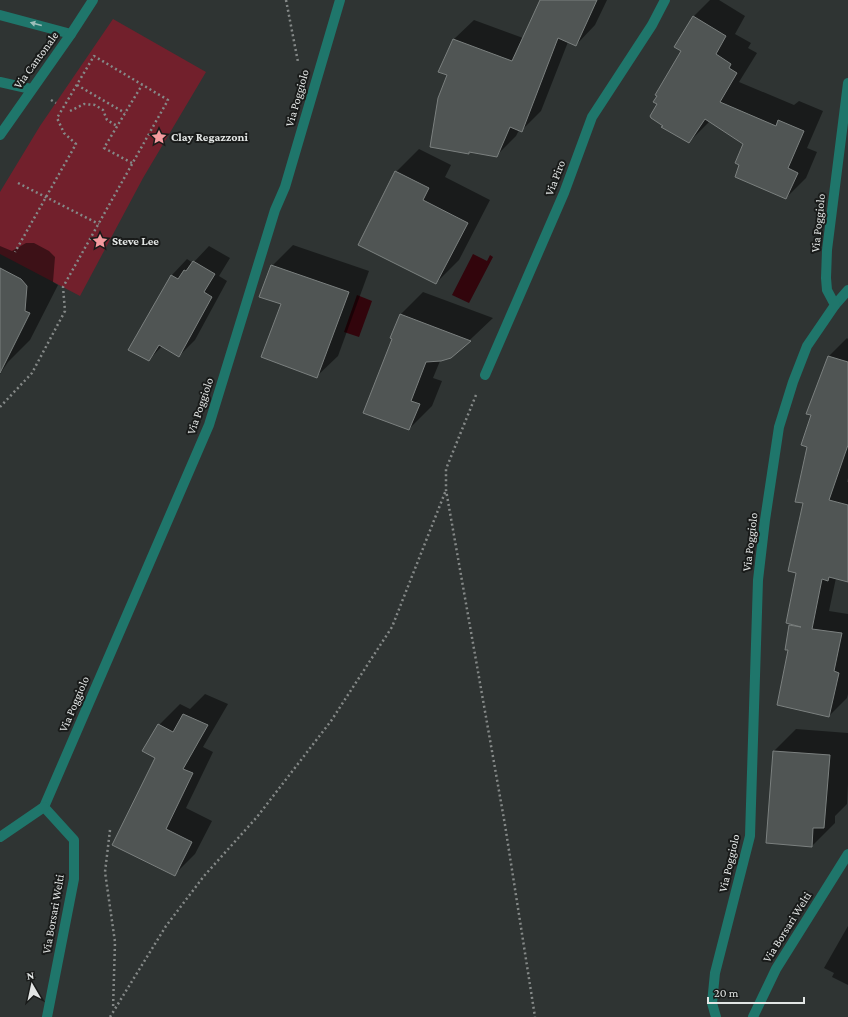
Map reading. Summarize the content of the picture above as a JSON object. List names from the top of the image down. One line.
{"streets":{"street":["Via Cantonale","Via Poggiolo","Via Piro","Via Borsari Welti"]},"crossings":[["Via Poggiolo","Via Borsari Welti"]],"places":{"place":["Clay Regazzoni","Steve Lee"]},"scale_bar":"20 m","north":"top"}
